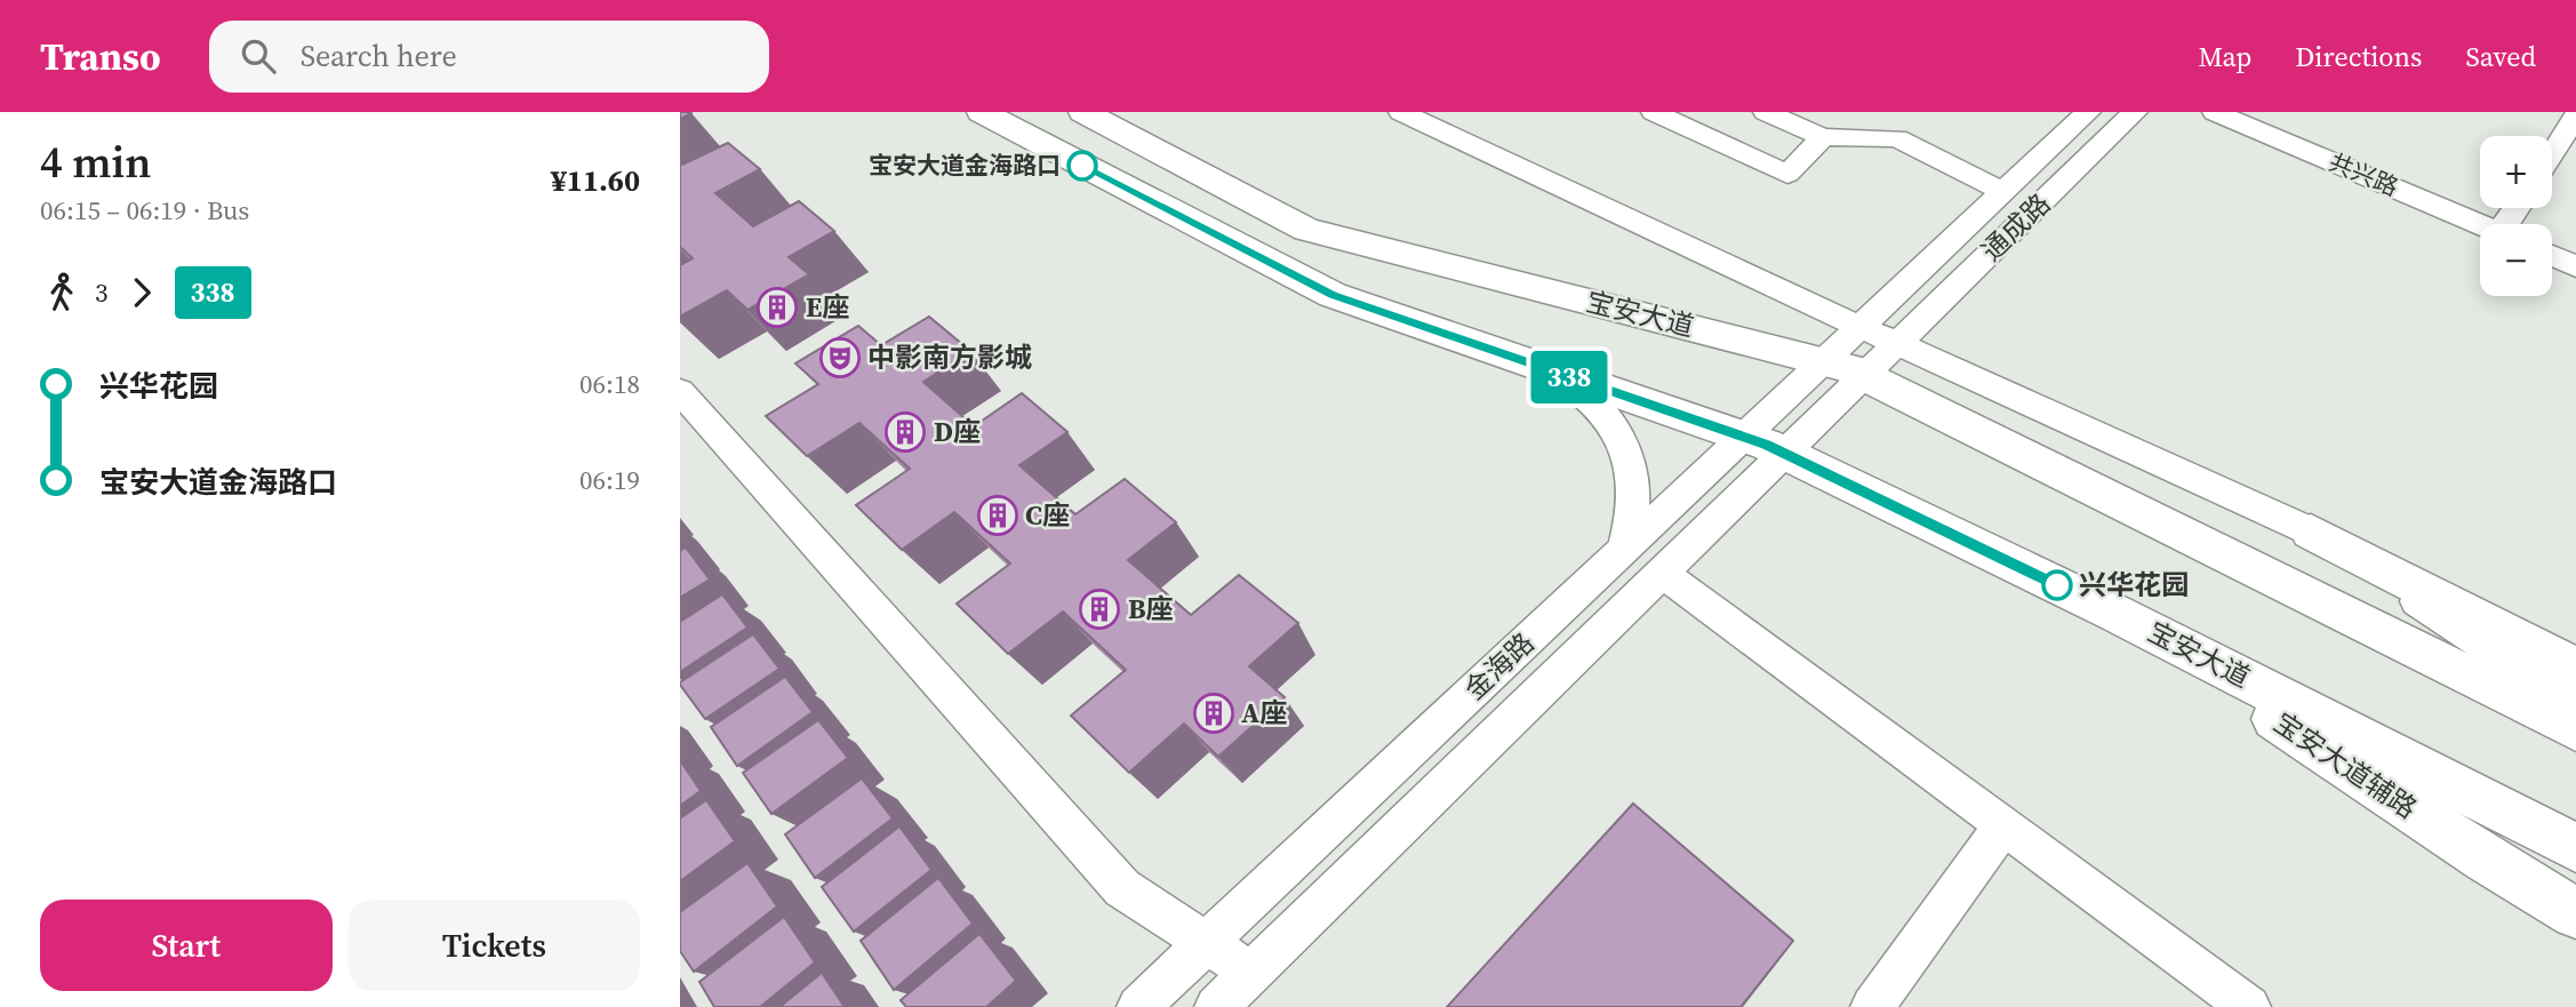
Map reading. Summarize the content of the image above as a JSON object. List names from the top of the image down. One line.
{"streets":{"main road":["宝安大道","宝安大道辅路"],"street":["共兴路","通成路","金海路"]},"crossings":[["通成路","金海路"],["宝安大道","金海路"],["宝安大道","宝安大道辅路"]],"places":{"other":["宝安大道金海路口","兴华花园"],"building":["E座","D座","C座","B座","A座"],"theatre":["中影南方影城"]},"lines":["bus line 338"],"page":{"header":"Transo","search":"Search here","nav":["Map","Directions","Saved"],"heading":["4 min","06:15 – 06:19 · Bus","¥11.60"],"on_map":"338","map_buttons":["+","−"],"legs":["3","338"],"list":[{"name":"兴华花园","value":"06:18"},{"name":"宝安大道金海路口","value":"06:19"}],"buttons":["Start","Tickets"]}}
